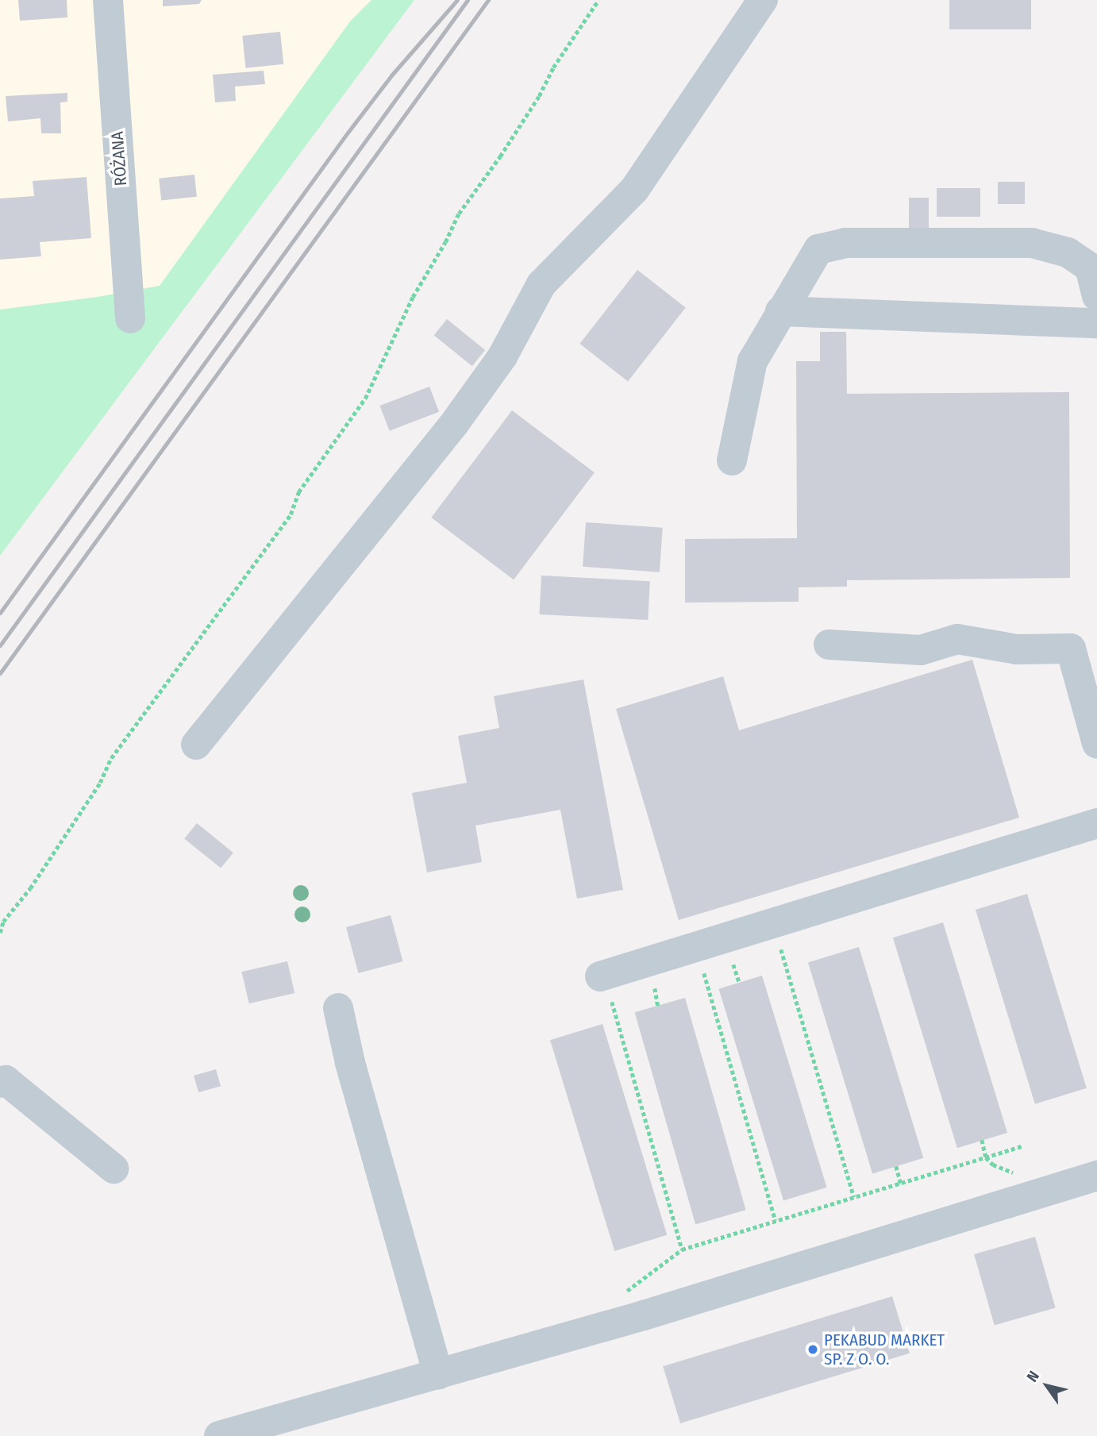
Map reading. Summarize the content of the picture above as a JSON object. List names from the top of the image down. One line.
{"streets":{"street":["RÓŻANA"]},"places":["PEKABUD MARKET SP. Z O. O."],"north":"top left"}
